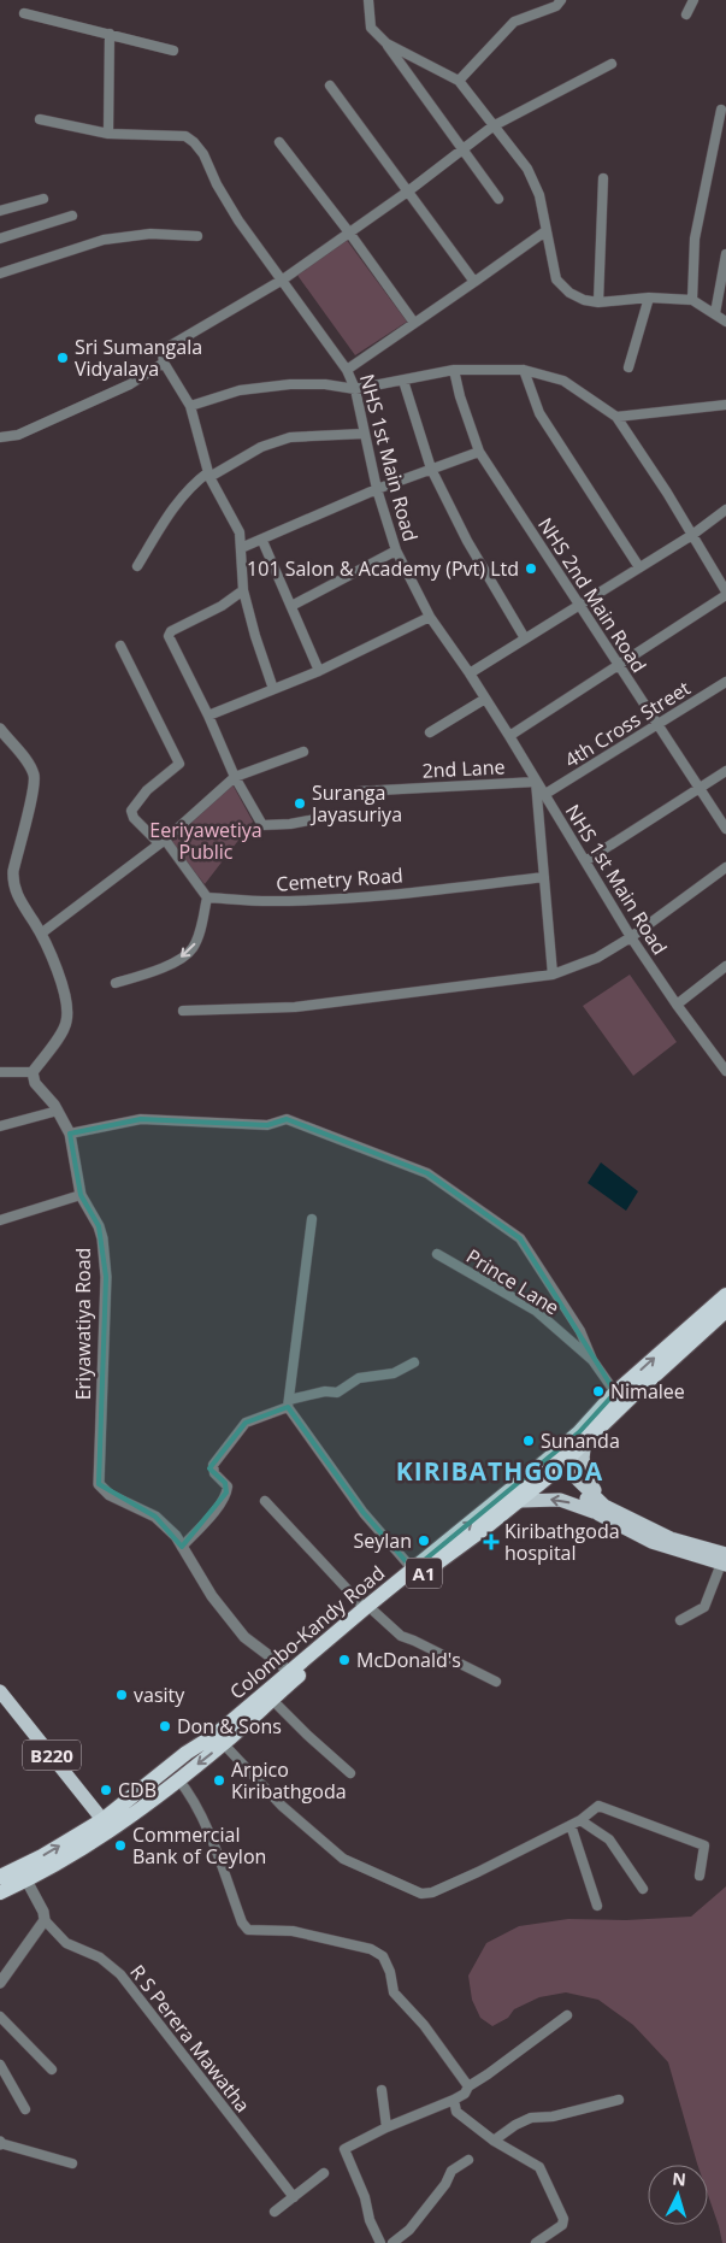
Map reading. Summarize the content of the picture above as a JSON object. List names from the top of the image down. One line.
{"streets":{"highway":["A1","Colombo-Kandy Road"],"main road":["B220"],"street":["NHS 1st Main Road","NHS 2nd Main Road","4th Cross Street","2nd Lane","Cemetry Road","Prince Lane","Eriyawatiya Road","R S Perera Mawatha"]},"crossings":[["NHS 1st Main Road","4th Cross Street"],["NHS 1st Main Road","2nd Lane"],["NHS 2nd Main Road","4th Cross Street"],["Prince Lane","Colombo-Kandy Road"],["Eriyawatiya Road","Colombo-Kandy Road"],["Colombo-Kandy Road","B220"]],"districts":["KIRIBATHGODA"],"parks":["Eeriyawetiya Public"],"places":{"other":["Sri Sumangala Vidyalaya","101 Salon & Academy (Pvt) Ltd","Suranga Jayasuriya","Nimalee","Sunanda","Seylan","McDonald's","vasity","Don & Sons","Arpico Kiribathgoda","CDB","Commercial Bank of Ceylon"],"health":["Kiribathgoda hospital"]},"north":"top"}
